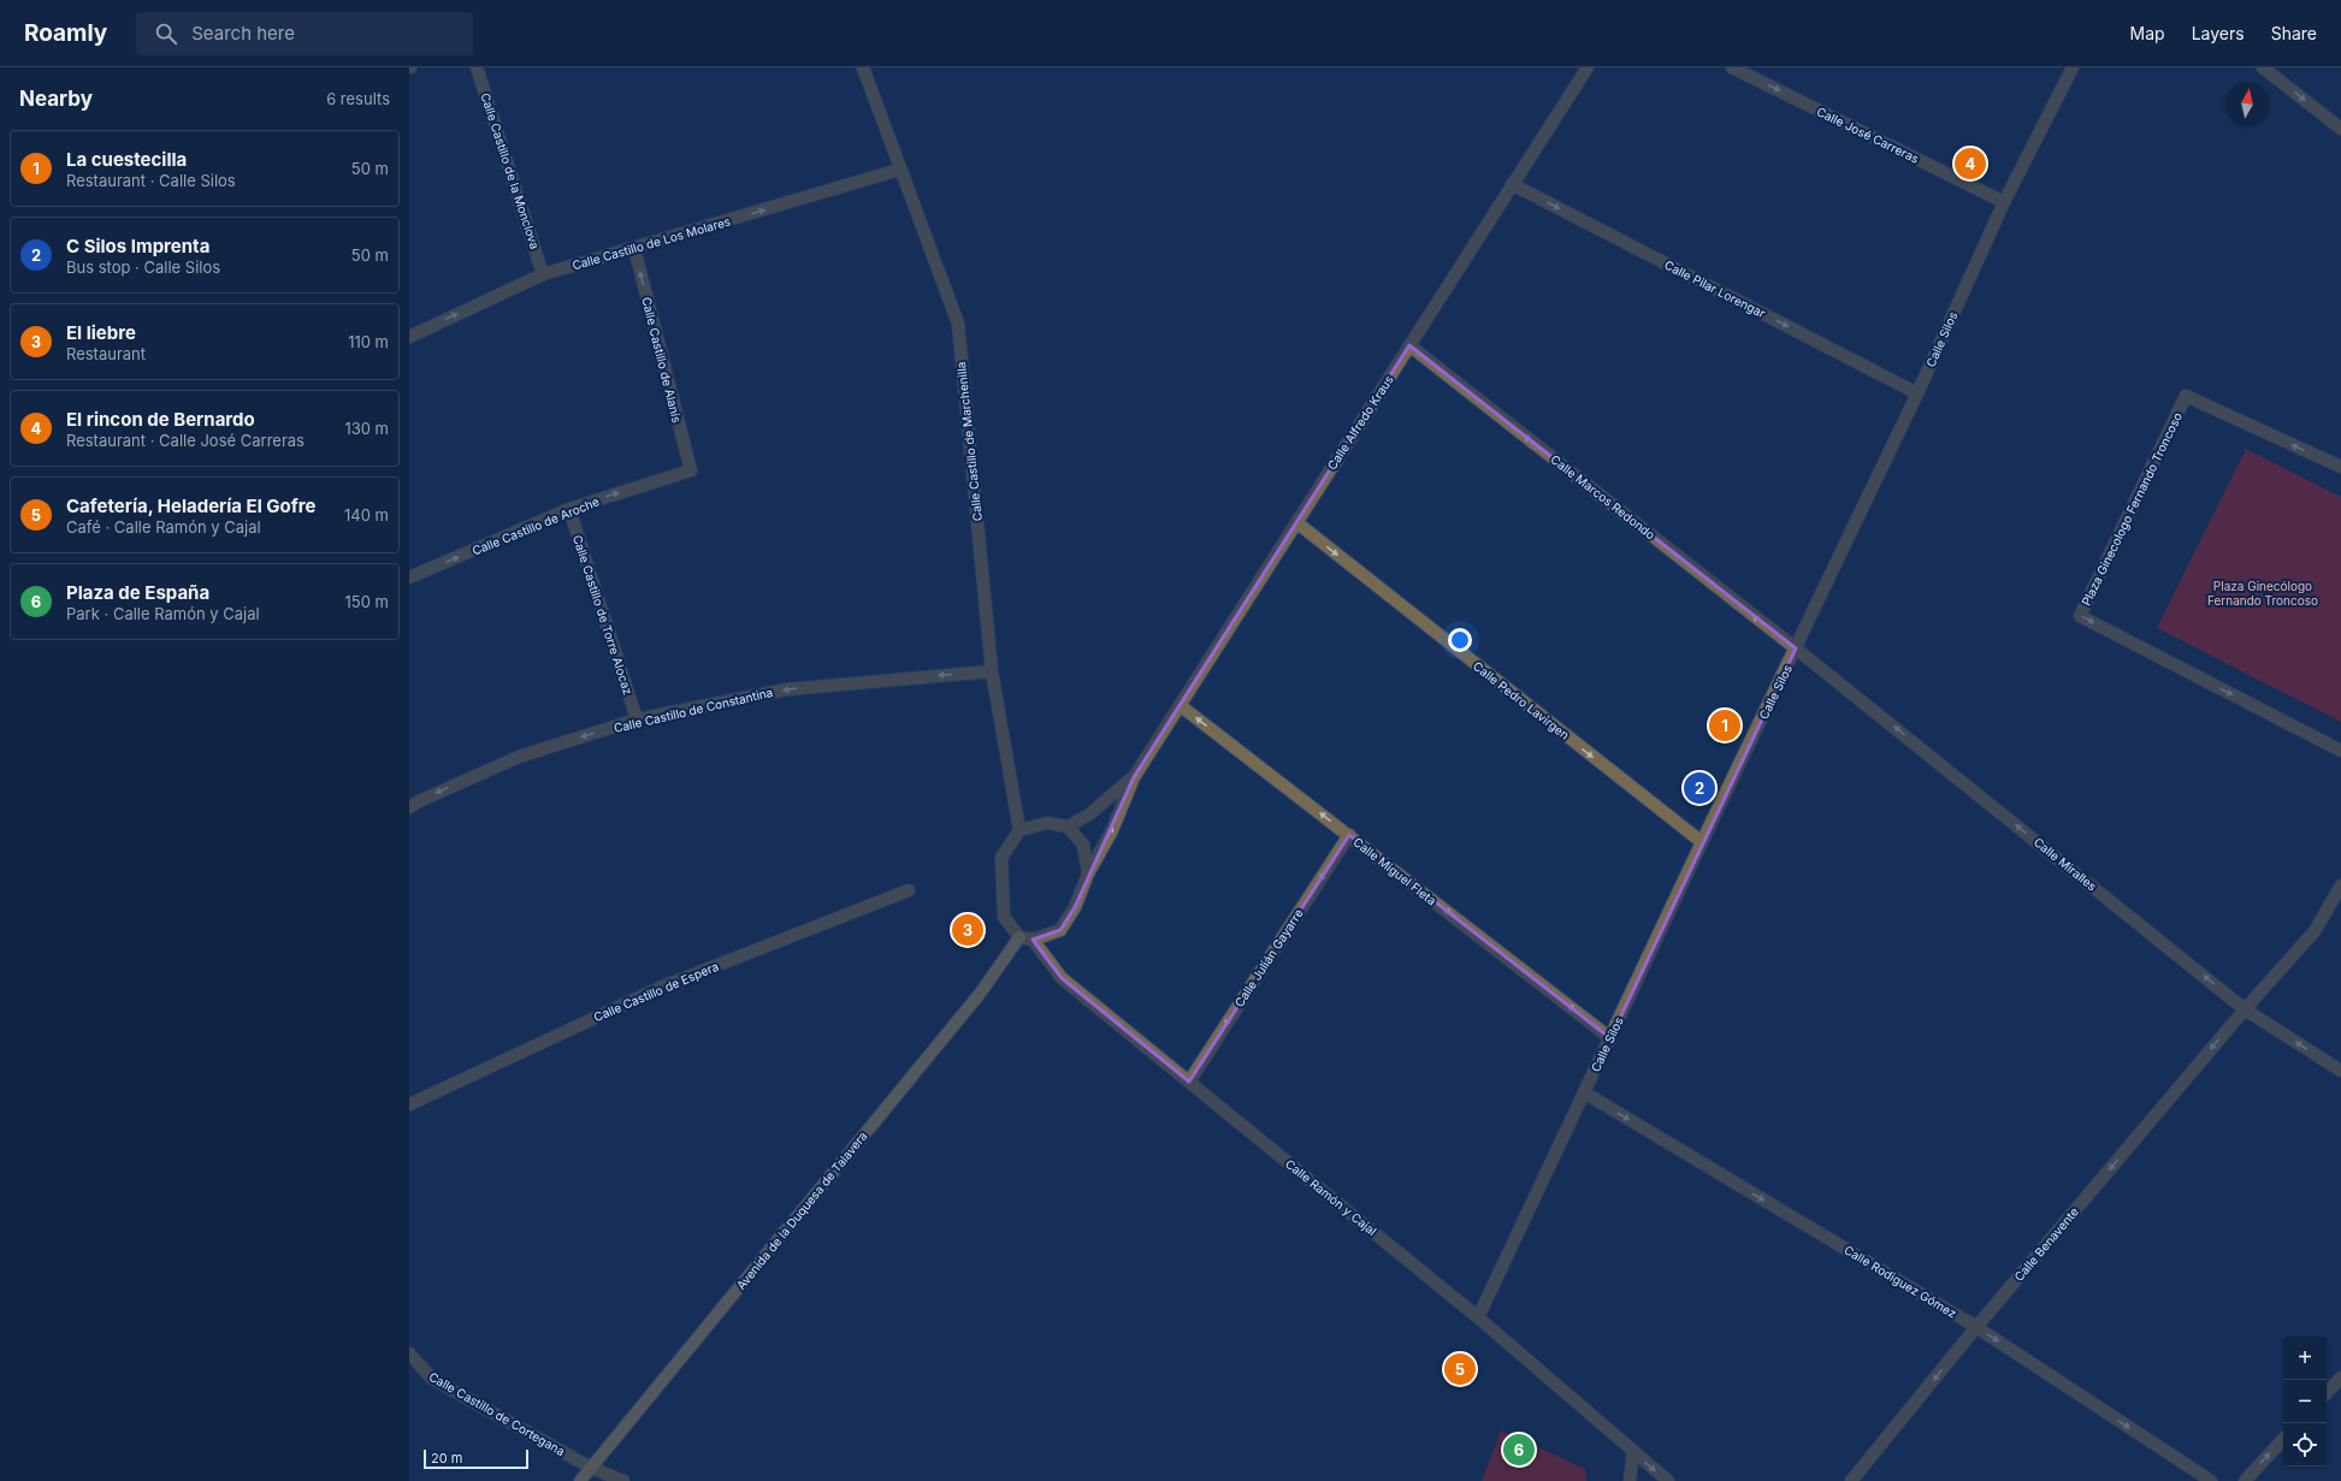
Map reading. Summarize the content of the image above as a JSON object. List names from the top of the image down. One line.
{"streets":{"street":["Calle José Carreras","Calle Castillo de la Monclova","Calle Castillo de Los Molares","Calle Pilar Lorengar","Calle Silos","Calle Castillo de Alanís","Calle Alfredo Kraus","Calle Castillo de Marchenilla","Calle Marcos Redondo","Plaza Ginecologo Fernando Troncoso","Calle Castillo de Aroche","Calle Castillo de Torre Alocaz","Calle Pedro Lavirgen","Calle Castillo de Constantina","Calle Miralles","Calle Miguel Fleta","Calle Julián Gayarre","Calle Castillo de Espera","Calle Ramón y Cajal","Avenida de la Duquesa de Talavera","Calle Benavente","Calle Rodiguez Gómez","Calle Castillo de Cortegana"]},"crossings":[["Calle José Carreras","Calle Silos"],["Calle Castillo de la Monclova","Calle Castillo de Los Molares"],["Calle Castillo de Los Molares","Calle Castillo de Alanís"],["Calle Castillo de Los Molares","Calle Castillo de Marchenilla"],["Calle Pilar Lorengar","Calle Silos"],["Calle Pilar Lorengar","Calle Alfredo Kraus"],["Calle Silos","Calle Marcos Redondo"],["Calle Silos","Calle Pedro Lavirgen"],["Calle Silos","Calle Miralles"],["Calle Silos","Calle Miguel Fleta"],["Calle Silos","Calle Ramón y Cajal"],["Calle Silos","Calle Rodiguez Gómez"],["Calle Castillo de Alanís","Calle Castillo de Aroche"],["Calle Alfredo Kraus","Calle Marcos Redondo"],["Calle Alfredo Kraus","Calle Pedro Lavirgen"],["Calle Alfredo Kraus","Calle Miguel Fleta"],["Calle Castillo de Marchenilla","Calle Castillo de Constantina"],["Calle Castillo de Marchenilla","Calle Ramón y Cajal"],["Calle Castillo de Marchenilla","Avenida de la Duquesa de Talavera"],["Calle Marcos Redondo","Calle Miralles"],["Calle Castillo de Aroche","Calle Castillo de Torre Alocaz"],["Calle Castillo de Torre Alocaz","Calle Castillo de Constantina"],["Calle Miralles","Calle Benavente"],["Calle Miguel Fleta","Calle Julián Gayarre"],["Calle Julián Gayarre","Calle Ramón y Cajal"],["Calle Ramón y Cajal","Avenida de la Duquesa de Talavera"],["Avenida de la Duquesa de Talavera","Calle Castillo de Cortegana"],["Calle Benavente","Calle Rodiguez Gómez"]],"one_way":["Calle José Carreras","Calle Castillo de Los Molares","Calle Pilar Lorengar","Calle Castillo de Alanís","Calle Marcos Redondo","Calle Castillo de Aroche","Calle Pedro Lavirgen","Calle Castillo de Constantina","Calle Miralles","Calle Miguel Fleta","Calle Julián Gayarre","Calle Benavente","Calle Rodiguez Gómez"],"parks":["Plaza Ginecólogo Fernando Troncoso"],"scale_bar":"20 m","north":"top","page":{"header":"Roamly","search":"Search here","nav":["Map","Layers","Share"],"heading":["Nearby","6 results"],"list":[{"mark":"1","name":"La cuestecilla","note":"Restaurant · Calle Silos","value":"50 m"},{"mark":"2","name":"C Silos Imprenta","note":"Bus stop · Calle Silos","value":"50 m"},{"mark":"3","name":"El liebre","note":"Restaurant","value":"110 m"},{"mark":"4","name":"El rincon de Bernardo","note":"Restaurant · Calle José Carreras","value":"130 m"},{"mark":"5","name":"Cafetería, Heladería El Gofre","note":"Café · Calle Ramón y Cajal","value":"140 m"},{"mark":"6","name":"Plaza de España","note":"Park · Calle Ramón y Cajal","value":"150 m"}],"pins":["4","1","2","3","5","6"],"map_buttons":["+","−"],"scale":"20 m"}}
